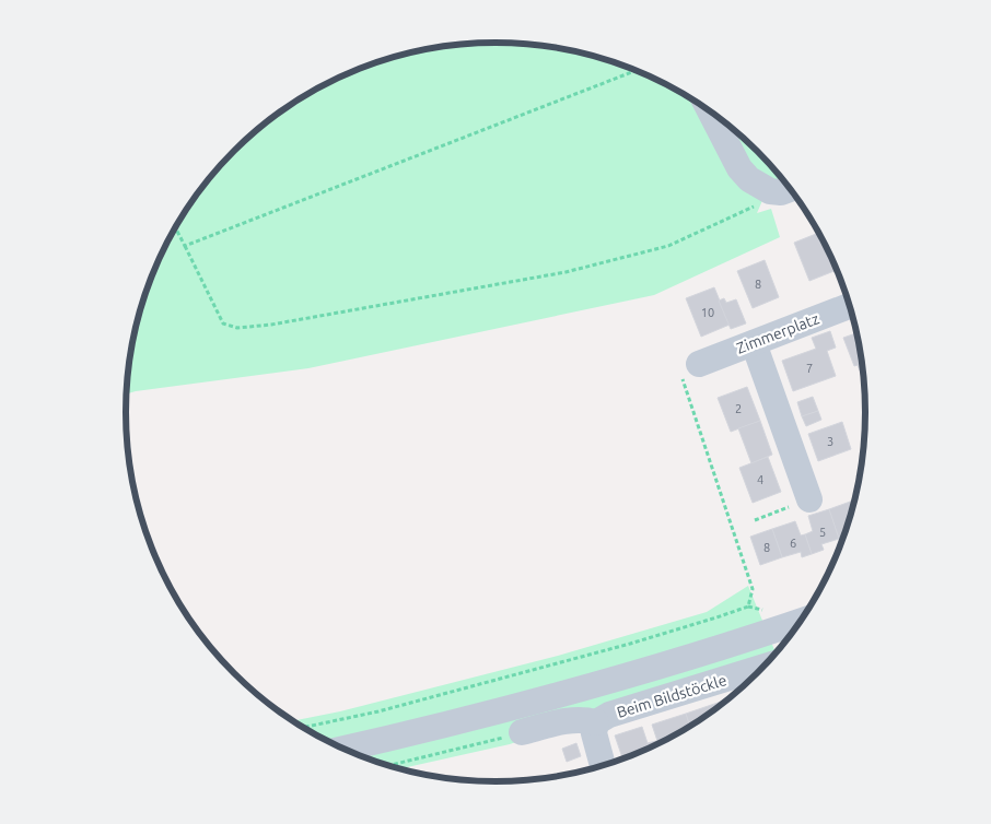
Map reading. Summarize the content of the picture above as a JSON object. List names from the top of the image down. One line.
{"streets":{"street":["Zimmerplatz","Beim Bildstöckle"]},"house_numbers":["8","10","7","2","3","4","5","6","8"]}
